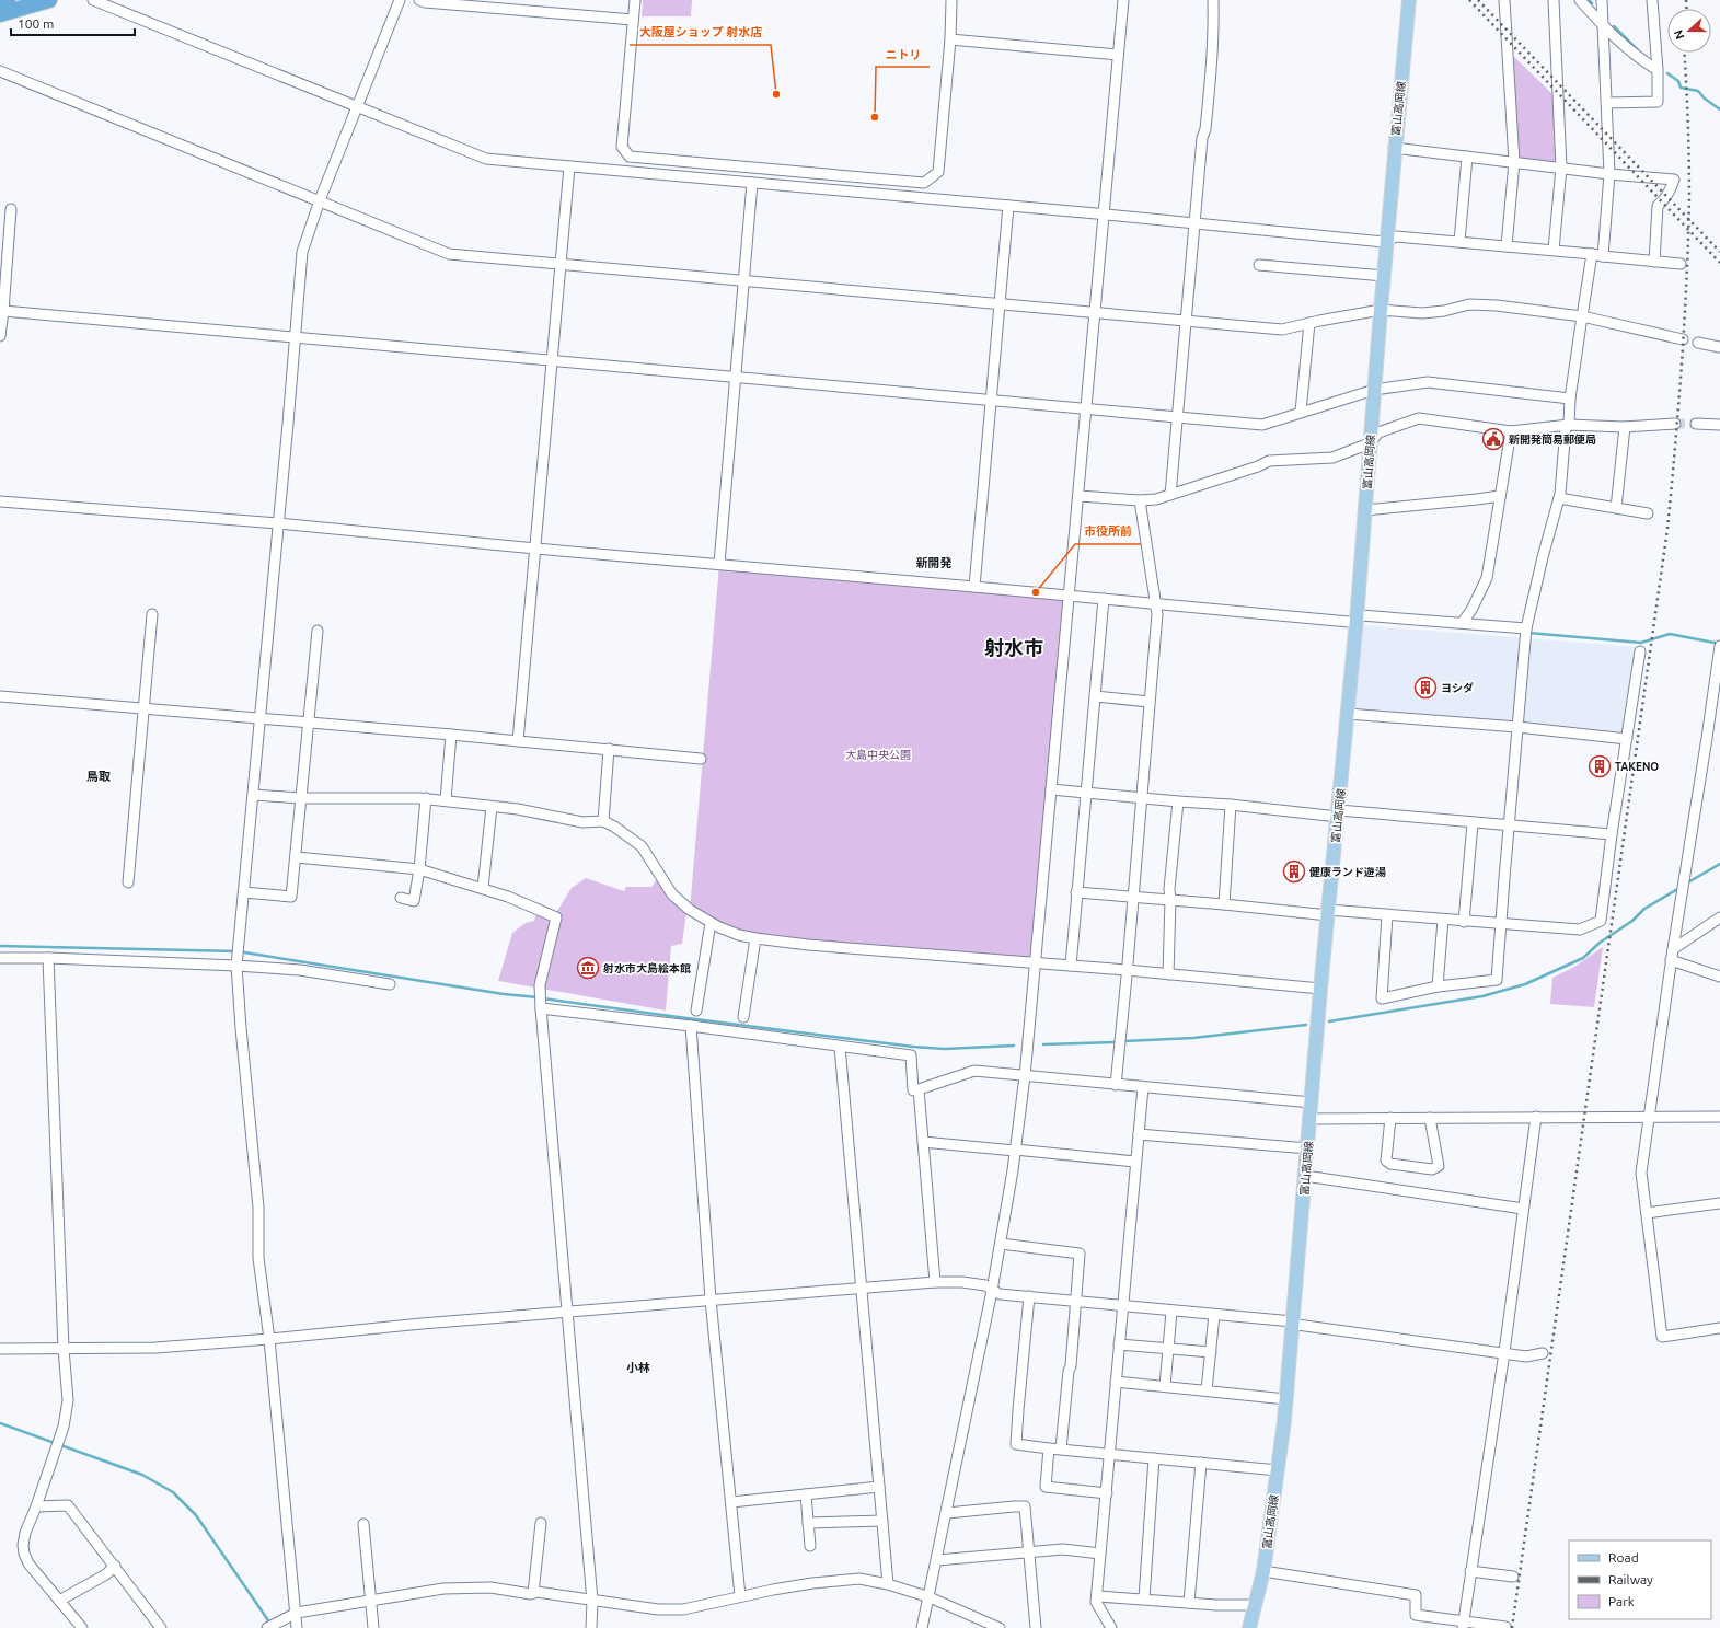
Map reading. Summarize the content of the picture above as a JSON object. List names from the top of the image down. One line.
{"streets":{"main road":["富山高岡線"]},"districts":["新開発","射水市","鳥取","小林"],"parks":["大島中央公園"],"places":{"other":["大阪屋ショップ 射水店","ニトリ","市役所前"],"public building":["新開発簡易郵便局"],"building":["ヨシダ","TAKENO","健康ランド遊湯"],"museum":["射水市大島絵本館"]},"legend":["Road","Railway","Park"],"scale_bar":"100 m","north":"left"}
